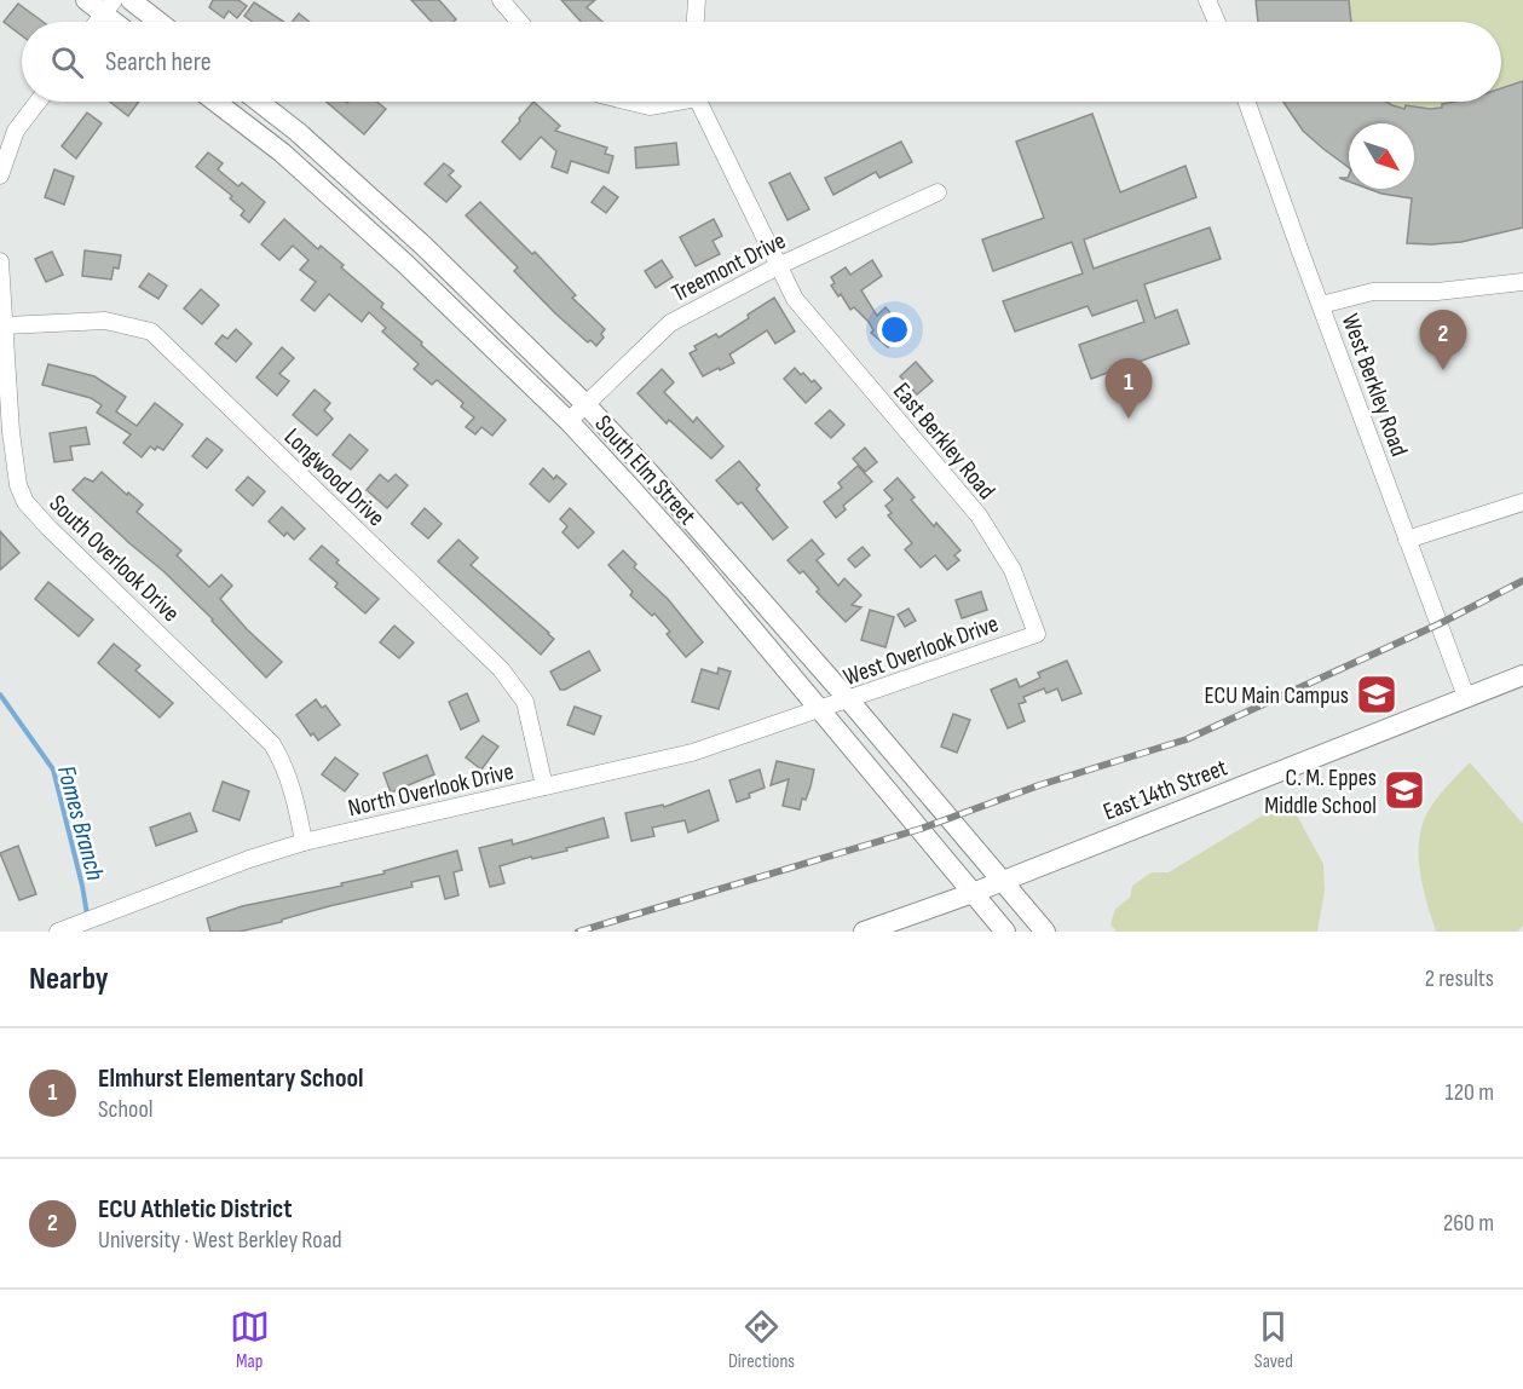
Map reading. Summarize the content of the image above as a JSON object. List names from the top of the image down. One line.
{"streets":{"street":["Treemont Drive","West Berkley Road","East Berkley Road","South Elm Street","Longwood Drive","South Overlook Drive","West Overlook Drive","North Overlook Drive","East 14th Street"]},"crossings":[["Treemont Drive","East Berkley Road"],["Treemont Drive","South Elm Street"],["West Berkley Road","East 14th Street"],["East Berkley Road","West Overlook Drive"],["South Elm Street","West Overlook Drive"],["South Elm Street","North Overlook Drive"],["South Elm Street","East 14th Street"],["Longwood Drive","South Overlook Drive"],["Longwood Drive","North Overlook Drive"],["South Overlook Drive","North Overlook Drive"],["West Overlook Drive","North Overlook Drive"]],"water":["Fomes Branch"],"places":{"school or university":["ECU Main Campus","C. M. Eppes Middle School"]},"north":"bottom right","page":{"search":"Search here","pins":["2","1"],"heading":["Nearby","2 results"],"list":[{"mark":"1","name":"Elmhurst Elementary School","note":"School","value":"120 m"},{"mark":"2","name":"ECU Athletic District","note":"University · West Berkley Road","value":"260 m"}],"nav":["Map","Directions","Saved"]}}
